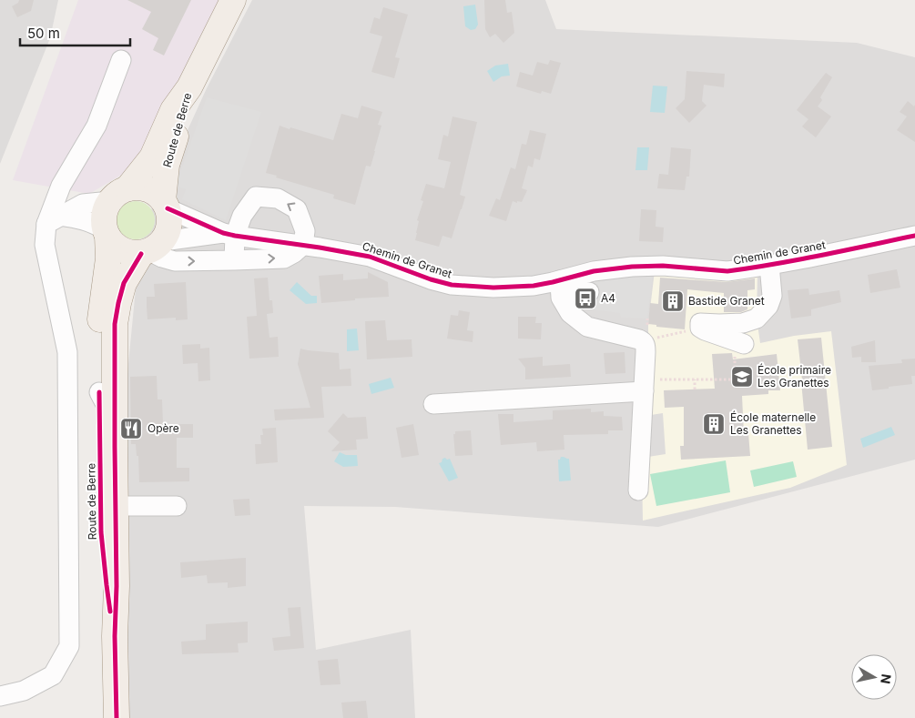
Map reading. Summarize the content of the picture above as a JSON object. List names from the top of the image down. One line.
{"streets":{"main road":["Route de Berre"],"street":["Chemin de Granet"]},"crossings":[["Route de Berre","Chemin de Granet"]],"places":{"bus stop":["A4"],"building":["Bastide Granet","École maternelle Les Granettes"],"school or university":["École primaire Les Granettes"],"restaurant":["Opère"]},"scale_bar":"50 m","north":"right"}
